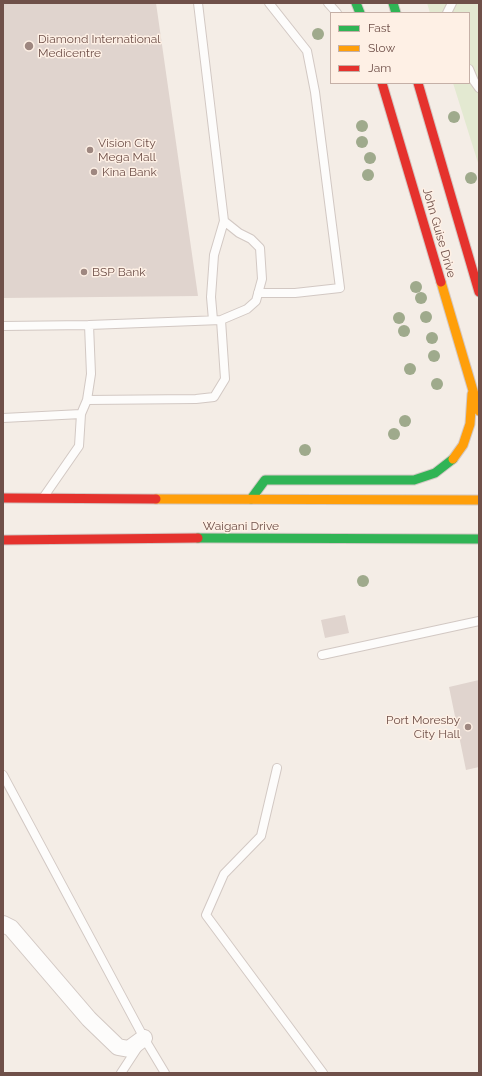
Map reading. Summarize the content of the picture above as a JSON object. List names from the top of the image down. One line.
{"streets":{"highway":["John Guise Drive","Waigani Drive"]},"places":["Diamond International Medicentre","Vision City Mega Mall","Kina Bank","BSP Bank","Port Moresby City Hall"],"legend":["Fast","Slow","Jam"]}
